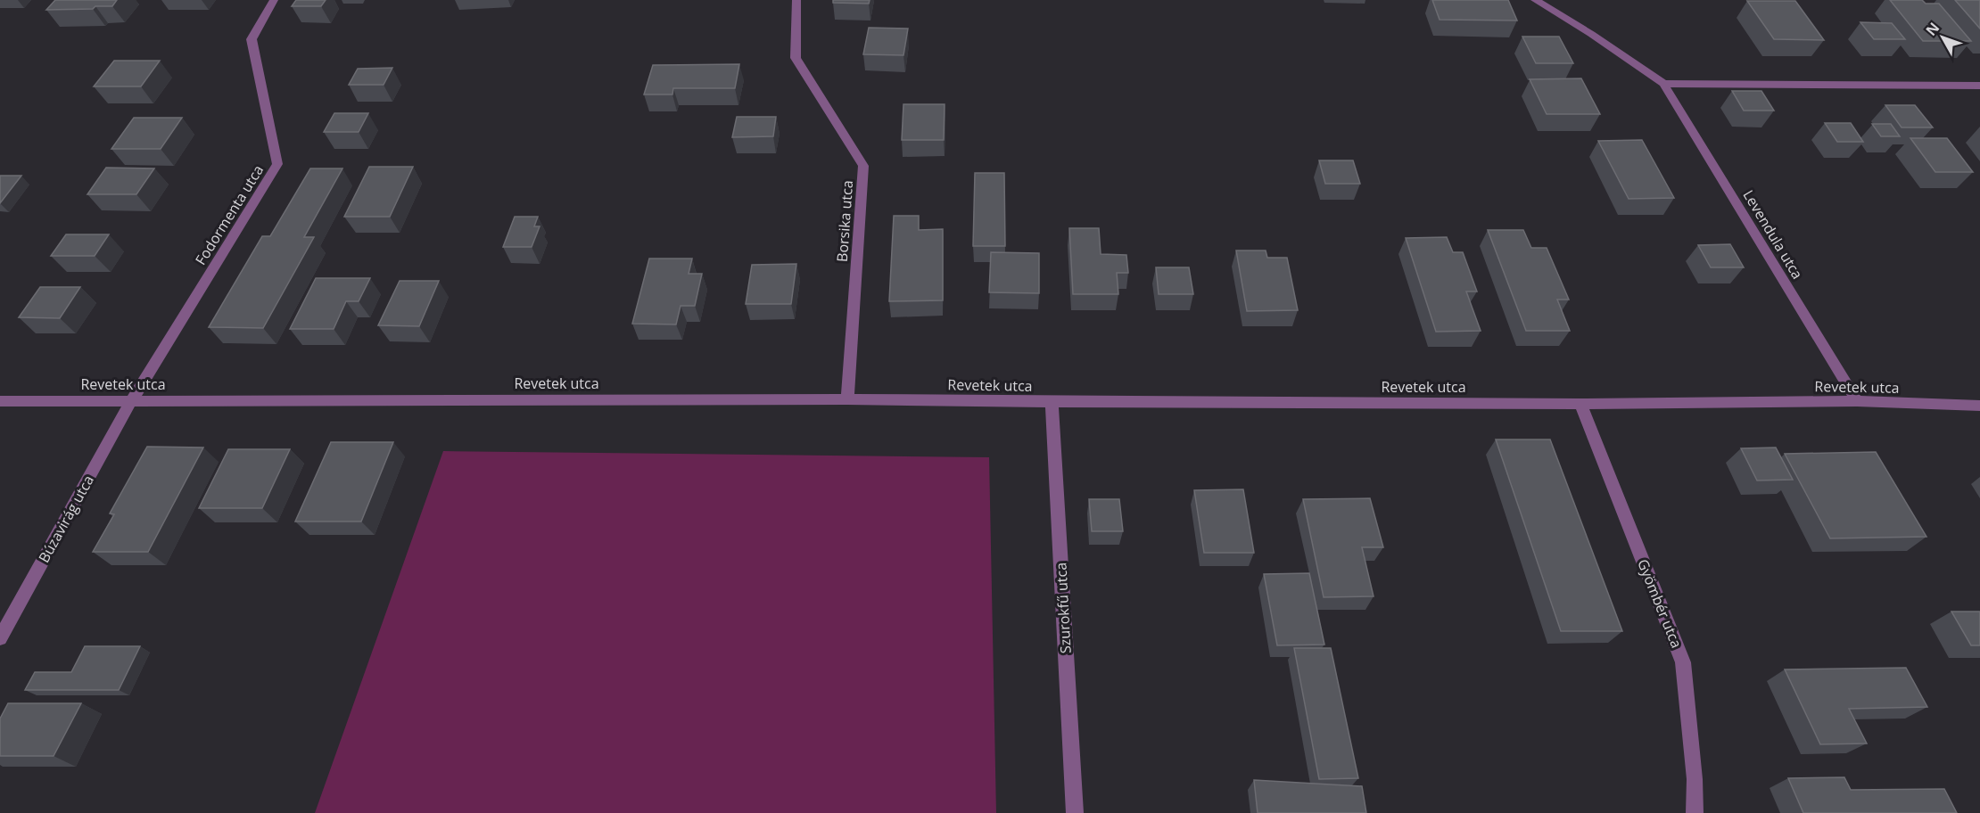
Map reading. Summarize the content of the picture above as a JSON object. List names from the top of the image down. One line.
{"streets":{"street":["Fodormenta utca","Borsika utca","Levendula utca","Revetek utca","Búzavirág utca","Gyömbér utca","Szurokfű utca"]},"crossings":[["Fodormenta utca","Revetek utca"],["Fodormenta utca","Búzavirág utca"],["Borsika utca","Revetek utca"],["Levendula utca","Revetek utca"],["Revetek utca","Búzavirág utca"],["Revetek utca","Gyömbér utca"],["Revetek utca","Szurokfű utca"]],"north":"top left"}
